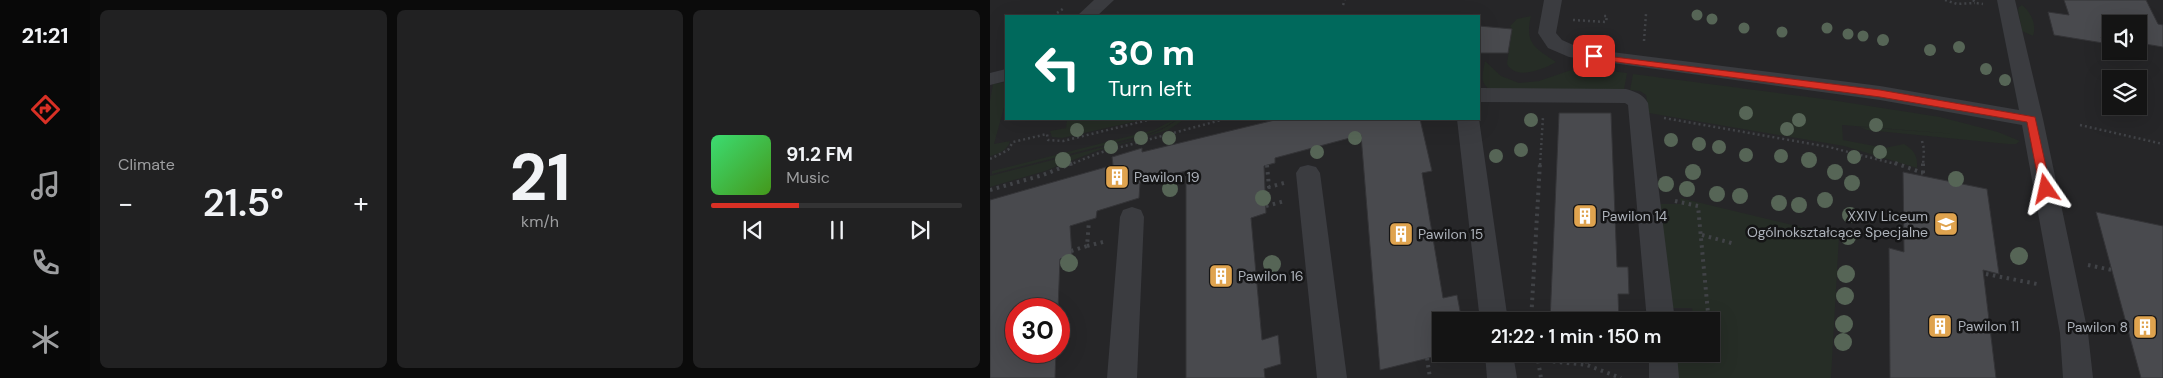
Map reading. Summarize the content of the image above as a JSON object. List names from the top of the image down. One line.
{"places":{"building":["Pawilon 19","Pawilon 14","Pawilon 15","Pawilon 16","Pawilon 11","Pawilon 8"],"school or university":["XXIV Liceum Ogólnokształcące Specjalne"]},"page":{"tabs":"21:21","tile":["Climate",["21","km/h"]],"turn":["30 m","Turn left"],"song":["91.2 FM","Music"],"heat":["−","21.5°","+"],"limit":"30","trip":"21:22 · 1 min · 150 m"}}
